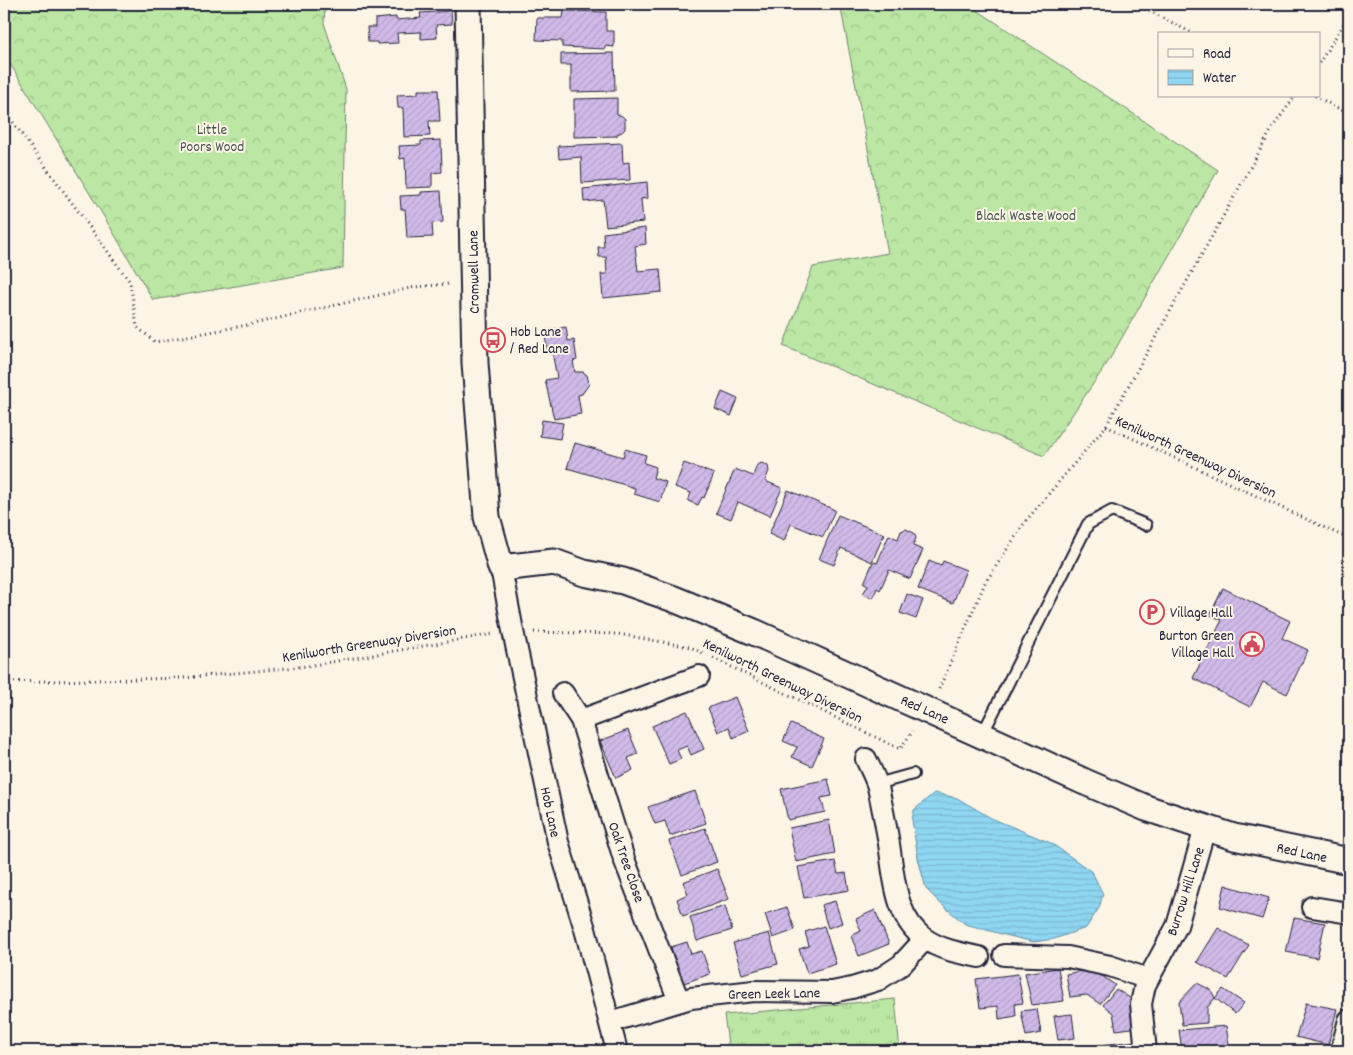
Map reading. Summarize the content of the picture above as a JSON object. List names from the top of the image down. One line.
{"streets":{"street":["Cromwell Lane","Red Lane","Hob Lane","Oak Tree Close","Burrow Hill Lane","Green Leek Lane"],"path":["Kenilworth Greenway Diversion"]},"crossings":[["Cromwell Lane","Red Lane"],["Cromwell Lane","Hob Lane"],["Kenilworth Greenway Diversion","Red Lane"],["Kenilworth Greenway Diversion","Hob Lane"],["Red Lane","Hob Lane"],["Red Lane","Burrow Hill Lane"],["Hob Lane","Green Leek Lane"],["Oak Tree Close","Green Leek Lane"]],"parks":["Little Poors Wood","Black Waste Wood"],"places":{"bus stop":["Hob Lane / Red Lane"],"parking":["Village Hall"],"public building":["Burton Green Village Hall"]},"legend":["Road","Water"]}
